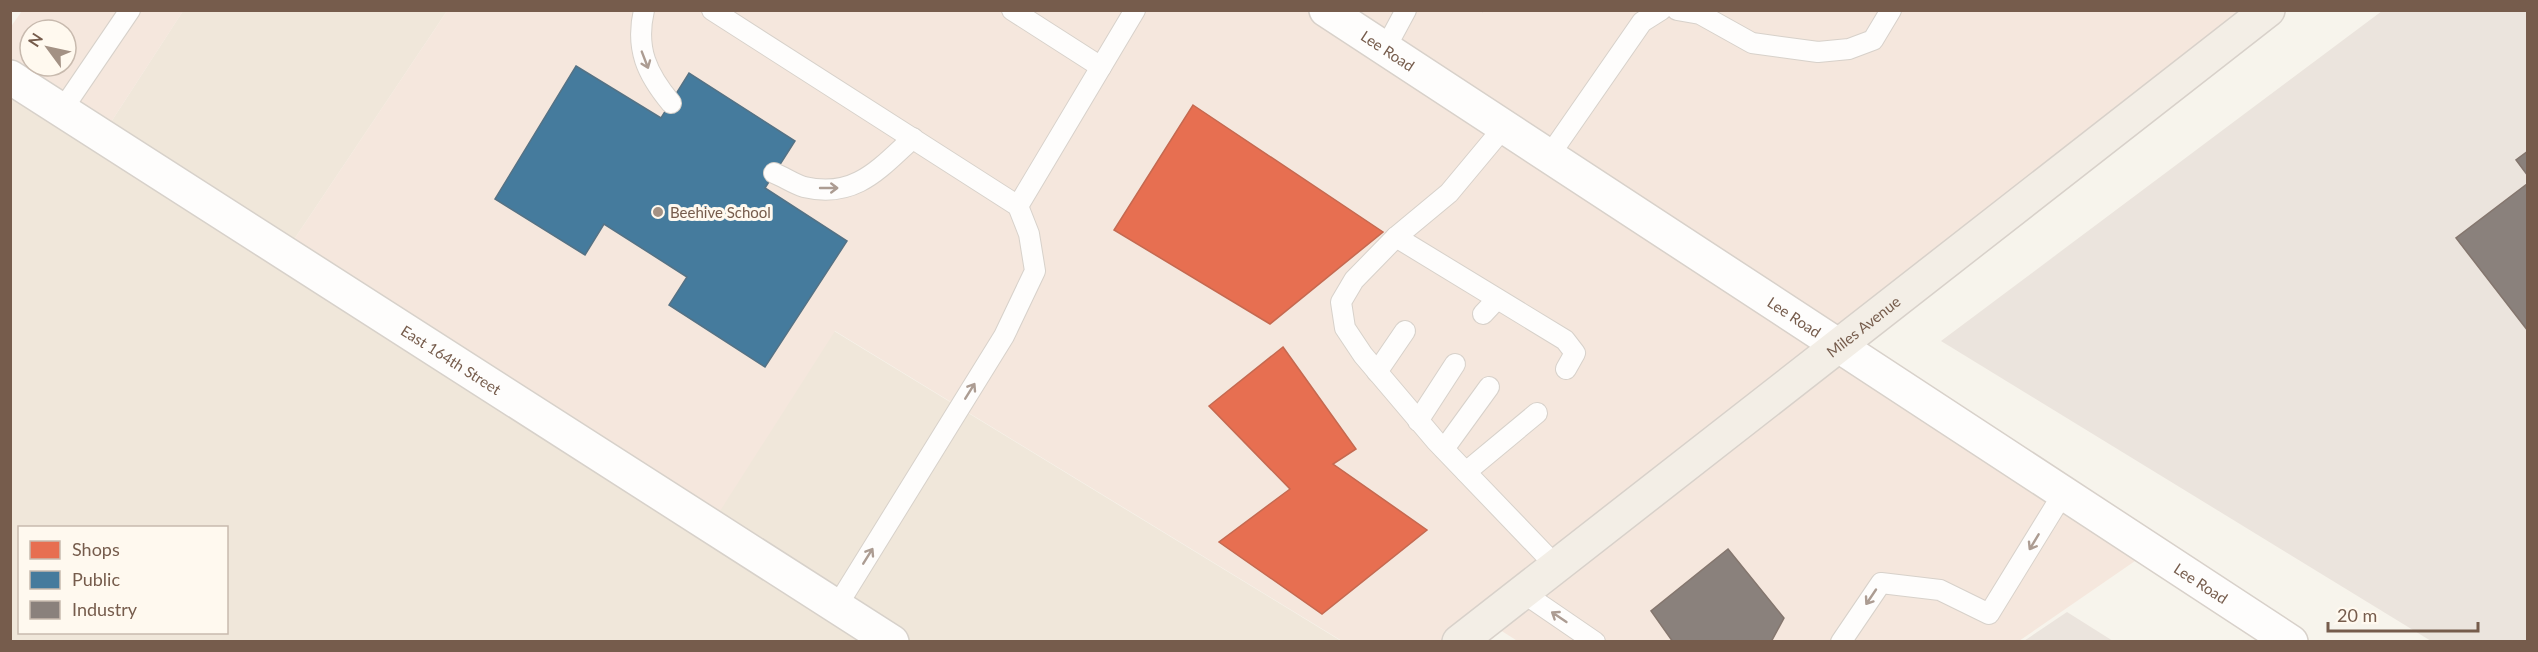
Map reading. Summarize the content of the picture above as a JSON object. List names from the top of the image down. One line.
{"streets":{"main road":["Lee Road","Miles Avenue","East 164th Street"]},"crossings":[["Lee Road","Miles Avenue"]],"places":["Beehive School"],"legend":["Shops","Public","Industry"],"scale_bar":"20 m","north":"top left"}
